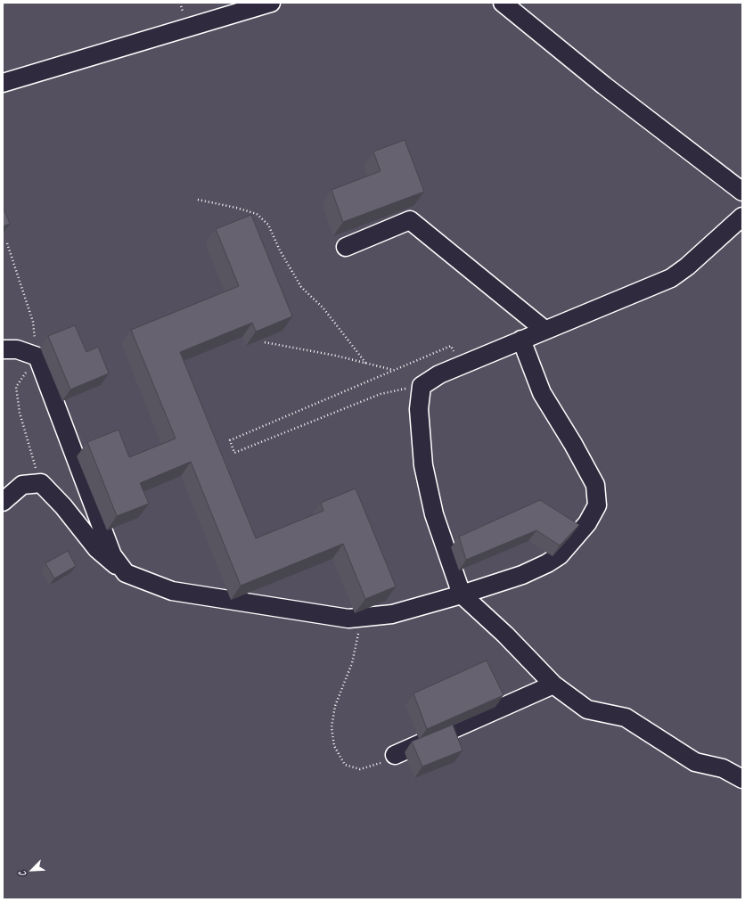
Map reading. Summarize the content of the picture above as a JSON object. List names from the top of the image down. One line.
{"north":"bottom left"}
